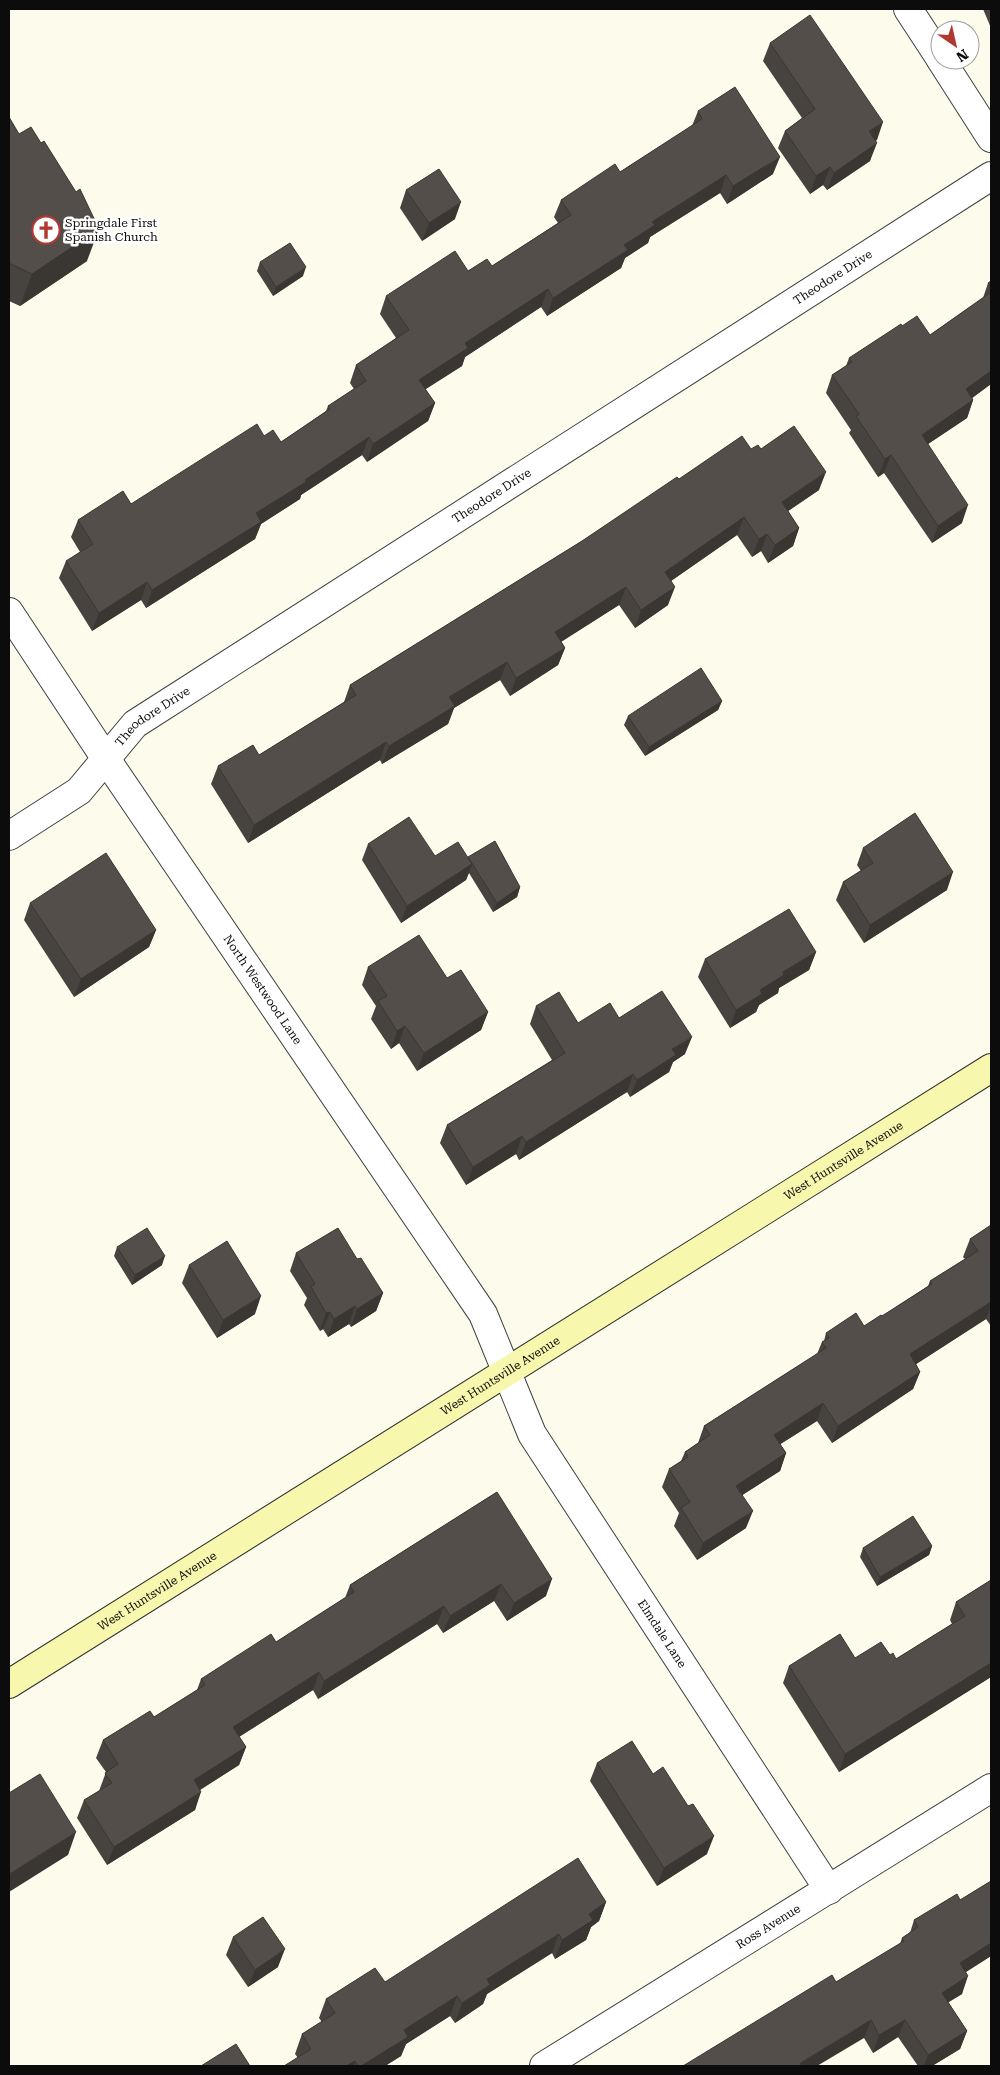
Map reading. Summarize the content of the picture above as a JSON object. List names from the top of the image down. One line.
{"streets":{"main road":["West Huntsville Avenue"],"street":["Theodore Drive","North Westwood Lane","Elmdale Lane","Ross Avenue"]},"crossings":[["Theodore Drive","North Westwood Lane"],["North Westwood Lane","West Huntsville Avenue"],["North Westwood Lane","Elmdale Lane"],["West Huntsville Avenue","Elmdale Lane"],["Elmdale Lane","Ross Avenue"]],"places":{"church":["Springdale First Spanish Church"]},"north":"bottom right"}
